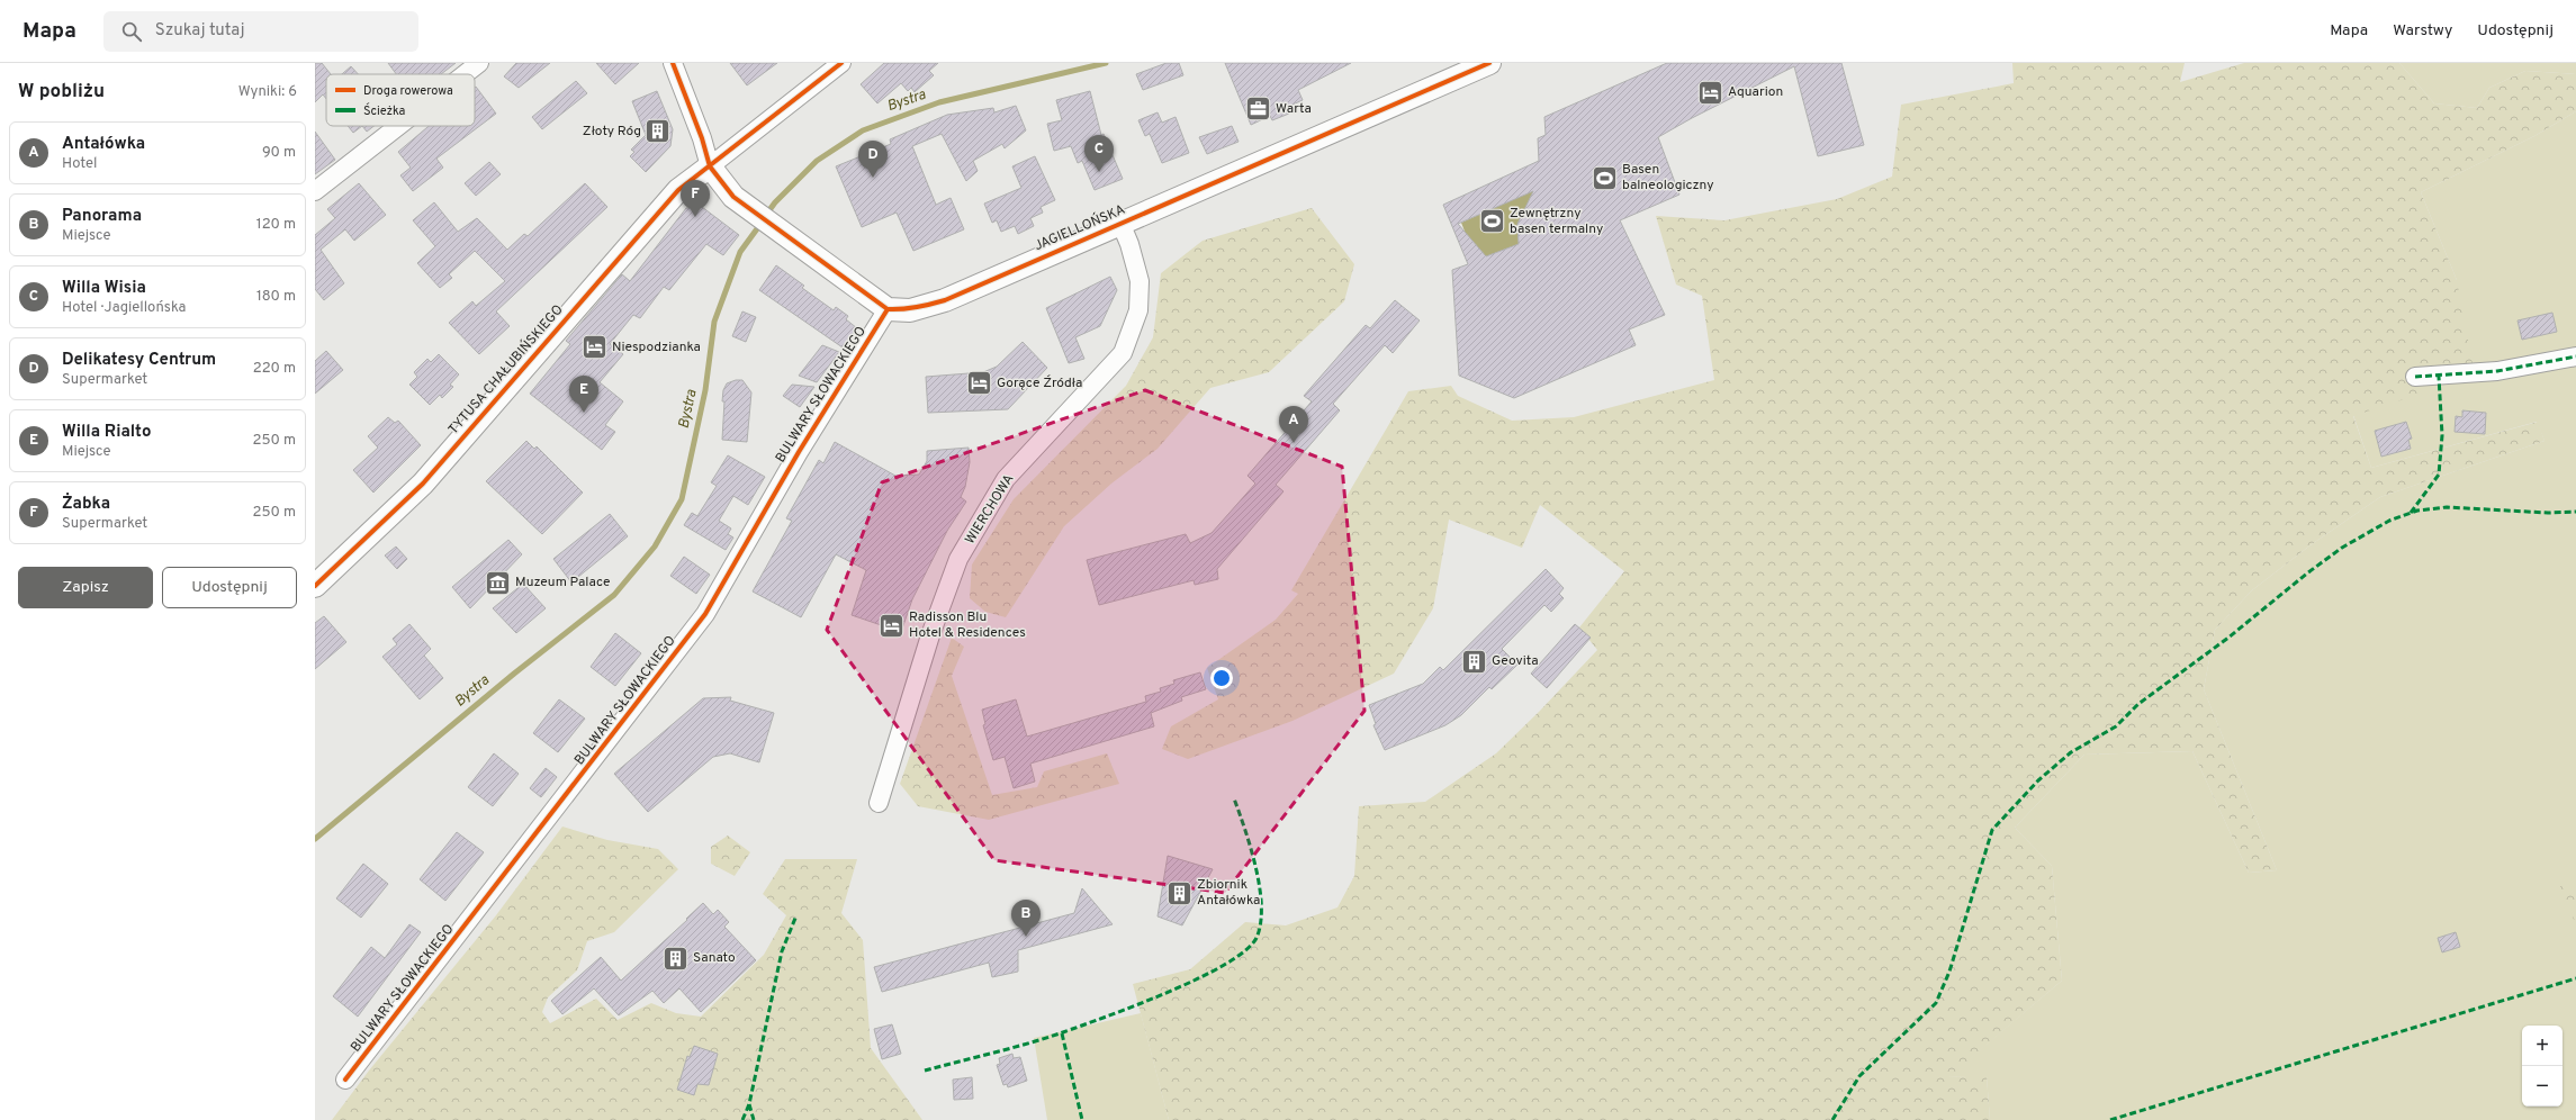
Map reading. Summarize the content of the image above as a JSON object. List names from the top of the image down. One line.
{"streets":{"street":["JAGIELLOŃSKA","TYTUSA CHAŁUBIŃSKIEGO","BULWARY SŁOWACKIEGO","WIERCHOWA"]},"crossings":[["JAGIELLOŃSKA","BULWARY SŁOWACKIEGO"],["JAGIELLOŃSKA","WIERCHOWA"]],"water":["Bystra"],"places":{"hotel":["Aquarion","Niespodzianka","Gorące Źródła","Radisson Blu Hotel & Residences"],"office":["Warta"],"building":["Złoty Róg","Geovita","Zbiornik Antałówka","Sanato"],"sports":["Basen balneologiczny","Zewnętrzny basen termalny"],"museum":["Muzeum Palace"]},"legend":["Droga rowerowa","Ścieżka"],"page":{"header":"Mapa","search":"Szukaj tutaj","nav":["Mapa","Warstwy","Udostępnij"],"heading":["W pobliżu","Wyniki: 6"],"list":[{"mark":"A","name":"Antałówka","note":"Hotel","value":"90 m"},{"mark":"B","name":"Panorama","note":"Miejsce","value":"120 m"},{"mark":"C","name":"Willa Wisia","note":"Hotel · Jagiellońska","value":"180 m"},{"mark":"D","name":"Delikatesy Centrum","note":"Supermarket","value":"220 m"},{"mark":"E","name":"Willa Rialto","note":"Miejsce","value":"250 m"},{"mark":"F","name":"Żabka","note":"Supermarket","value":"250 m"}],"pins":["C","D","F","E","A","B"],"buttons":["Zapisz","Udostępnij"],"map_buttons":["+","−"]}}
